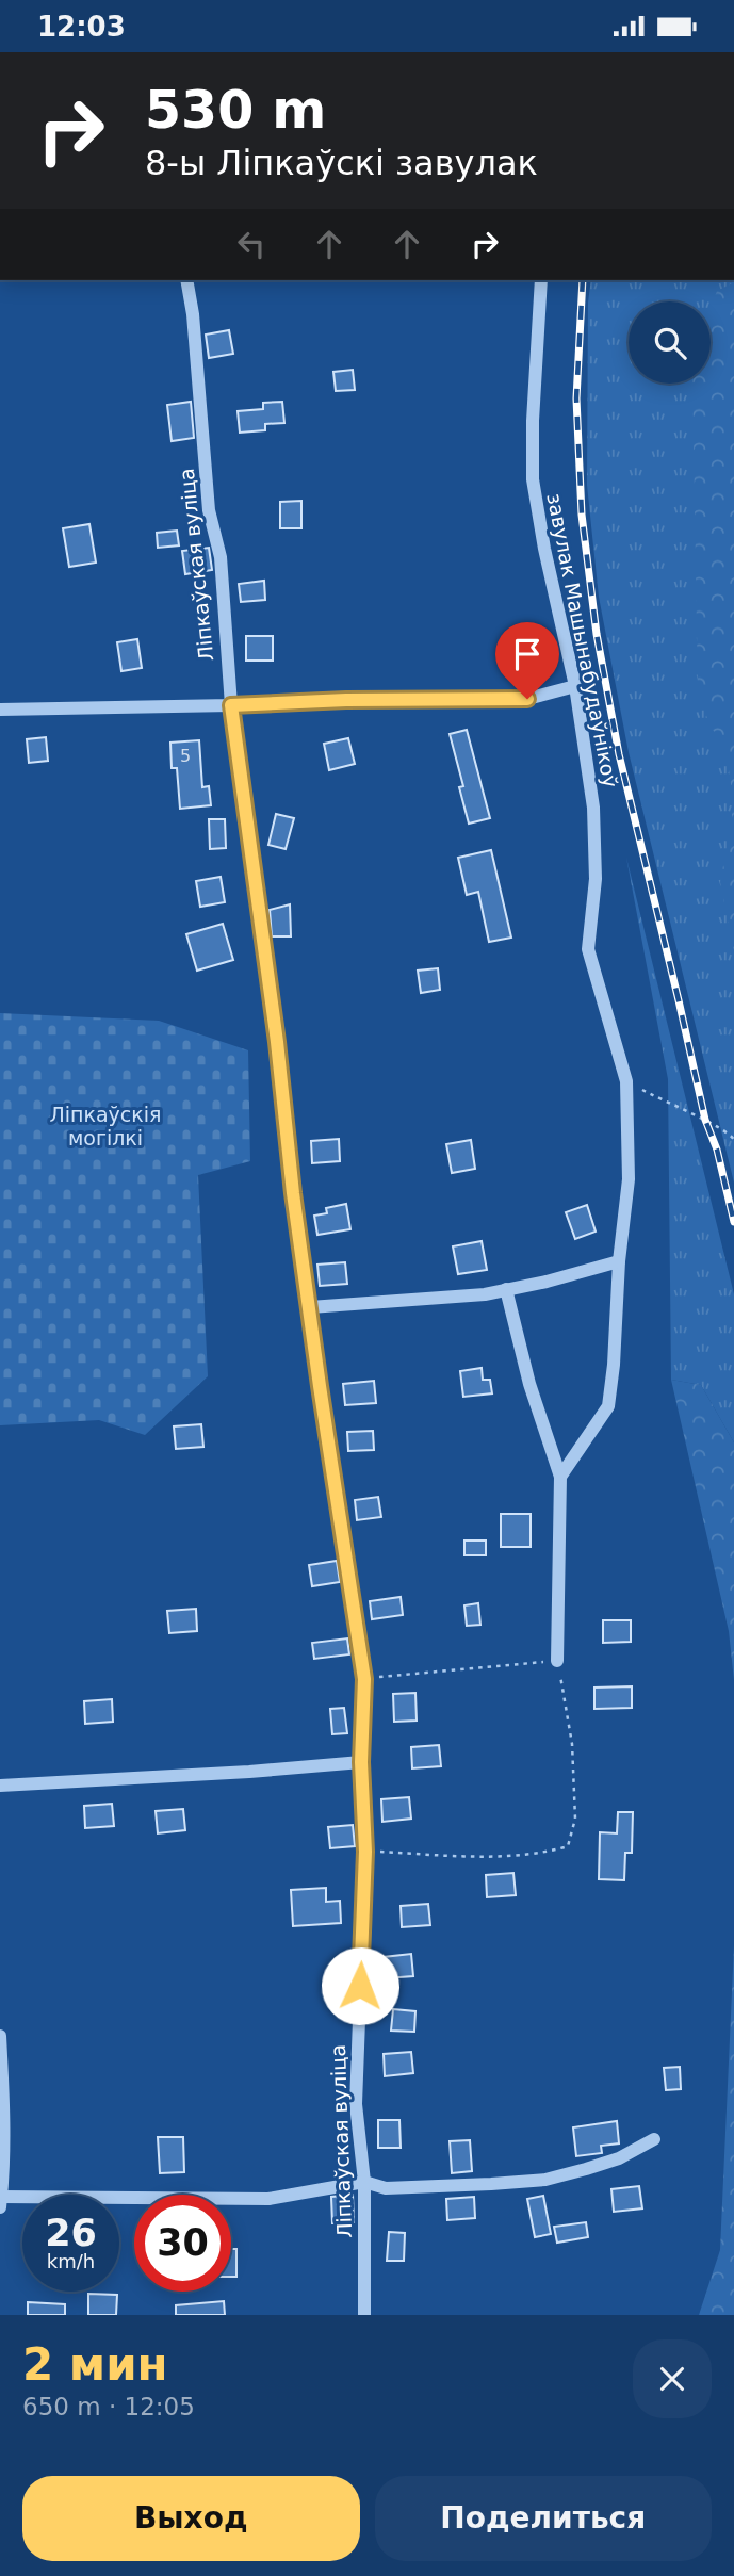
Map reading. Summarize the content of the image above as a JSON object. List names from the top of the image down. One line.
{"streets":{"street":["Ліпкаўская вуліца","завулак Машынабудаўнікоў"]},"parks":["Ліпкаўскія могілкі"],"house_numbers":["5"],"page":{"status":"12:03","turn":["530 m","8-ы Ліпкаўскі завулак"],"speed":"26 km/h","limit":"30","heading":["2 мин","650 m · 12:05"],"buttons":["Выход","Поделиться"]}}
